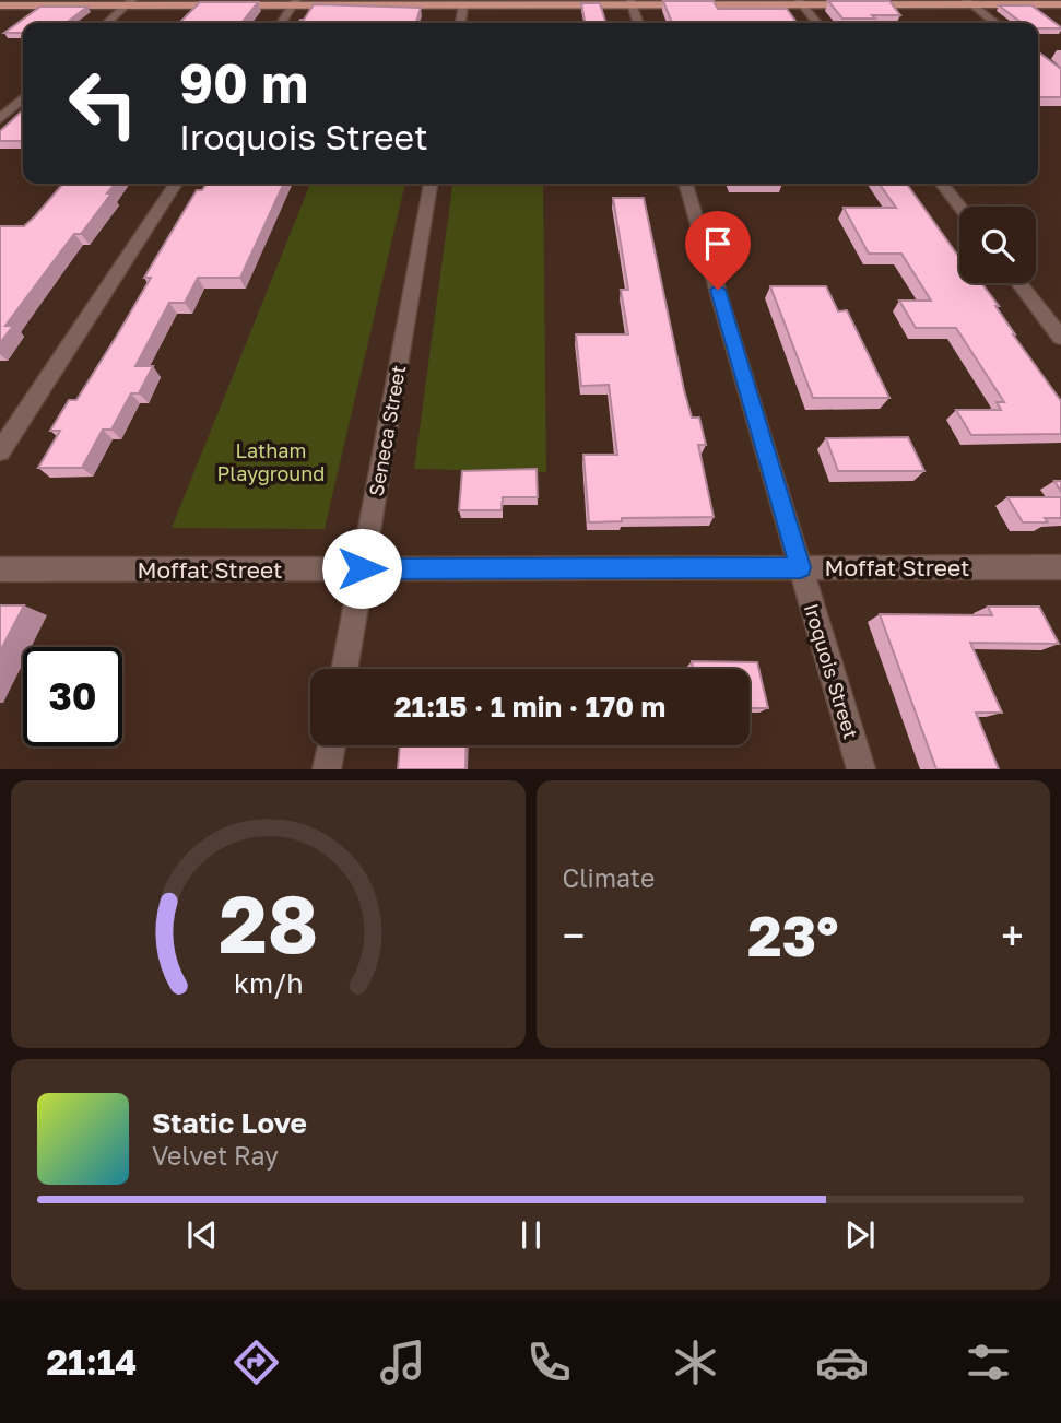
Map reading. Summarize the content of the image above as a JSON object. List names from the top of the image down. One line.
{"streets":{"street":["Seneca Street","Moffat Street","Iroquois Street"]},"crossings":[["Seneca Street","Moffat Street"],["Moffat Street","Iroquois Street"]],"parks":["Latham Playground"],"page":{"turn":["90 m","Iroquois Street"],"limit":"30","trip":"21:15 · 1 min · 170 m","tile":"Climate","heat":["−","23°","+"],"song":["Static Love","Velvet Ray"],"tabs":"21:14","gauge":["28","km/h"]}}
